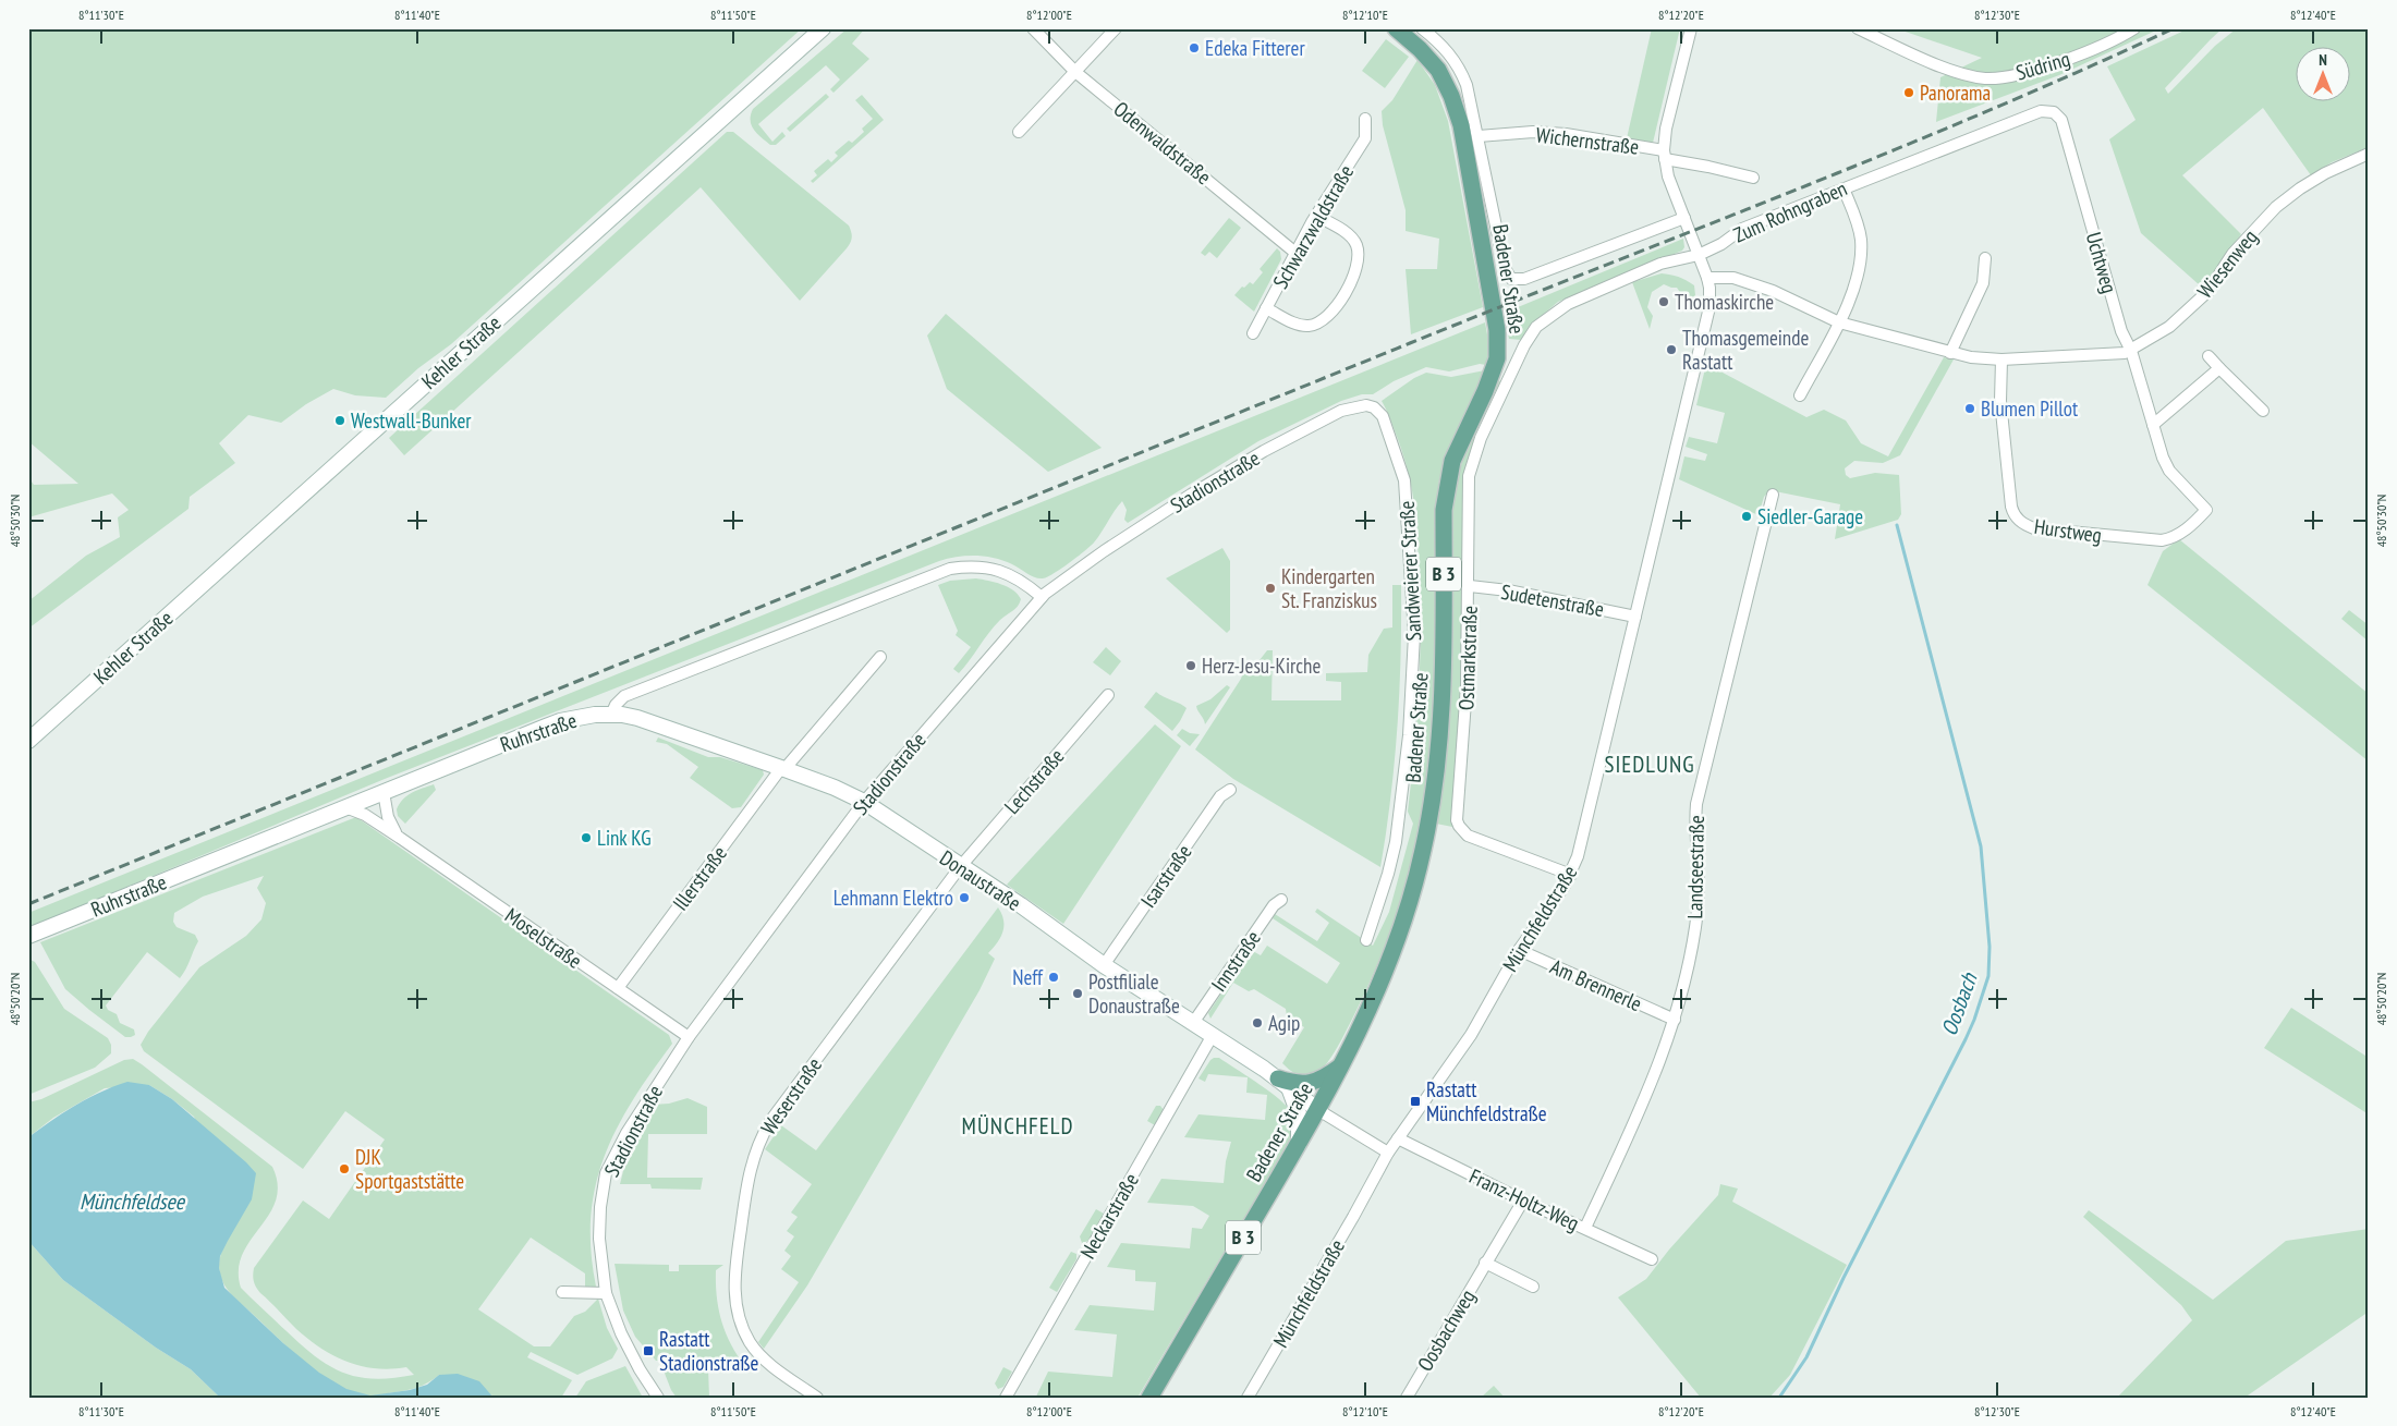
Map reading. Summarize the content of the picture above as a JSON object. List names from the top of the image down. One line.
{"streets":{"main road":["Badener Straße","B 3"],"street":["Südring","Wichernstraße","Odenwaldstraße","Zum Rohngraben","Schwarzwaldstraße","Uchtweg","Wiesenweg","Kehler Straße","Stadionstraße","Hurstweg","Sandweierer Straße","Sudetenstraße","Ostmarkstraße","Ruhrstraße","Lechstraße","Landseestraße","Isarstraße","Illerstraße","Donaustraße","Münchfeldstraße","Moselstraße","Innstraße","Am Brennerle","Weserstraße","Franz-Holtz-Weg","Neckarstraße","Oosbachweg"]},"crossings":[["Wichernstraße","Münchfeldstraße"],["Odenwaldstraße","Schwarzwaldstraße"],["Zum Rohngraben","Uchtweg"],["Zum Rohngraben","Ostmarkstraße"],["Zum Rohngraben","Münchfeldstraße"],["Uchtweg","Wiesenweg"],["Uchtweg","Hurstweg"],["Wiesenweg","Hurstweg"],["Wiesenweg","Münchfeldstraße"],["Badener Straße","Donaustraße"],["Stadionstraße","Sandweierer Straße"],["Stadionstraße","Donaustraße"],["Stadionstraße","Moselstraße"],["Sudetenstraße","Ostmarkstraße"],["Sudetenstraße","Münchfeldstraße"],["Ostmarkstraße","Münchfeldstraße"],["Ruhrstraße","Donaustraße"],["Ruhrstraße","Moselstraße"],["Lechstraße","Donaustraße"],["Lechstraße","Weserstraße"],["Landseestraße","Am Brennerle"],["Landseestraße","Franz-Holtz-Weg"],["Isarstraße","Donaustraße"],["Illerstraße","Donaustraße"],["Illerstraße","Moselstraße"],["Donaustraße","Innstraße"],["Donaustraße","Weserstraße"],["Donaustraße","Neckarstraße"],["Münchfeldstraße","Am Brennerle"],["Münchfeldstraße","Franz-Holtz-Weg"],["Franz-Holtz-Weg","Oosbachweg"]],"districts":["SIEDLUNG","MÜNCHFELD"],"water":["Oosbach","Münchfeldsee"],"places":{"other":["Edeka Fitterer","Panorama","Thomaskirche","Thomasgemeinde Rastatt","Blumen Pillot","Westwall-Bunker","Siedler-Garage","Kindergarten St. Franziskus","Herz-Jesu-Kirche","Link KG","Lehmann Elektro","Neff","Postfiliale Donaustraße","Agip","DJK Sportgaststätte"],"transit":["Rastatt Münchfeldstraße","Rastatt Stadionstraße"]},"north":"top","coordinates":["8°11'30\"E","8°11'40\"E","8°11'50\"E","8°12'00\"E","8°12'10\"E","8°12'20\"E","8°12'30\"E","8°12'40\"E","48°50'30\"N","48°50'20\"N"]}
